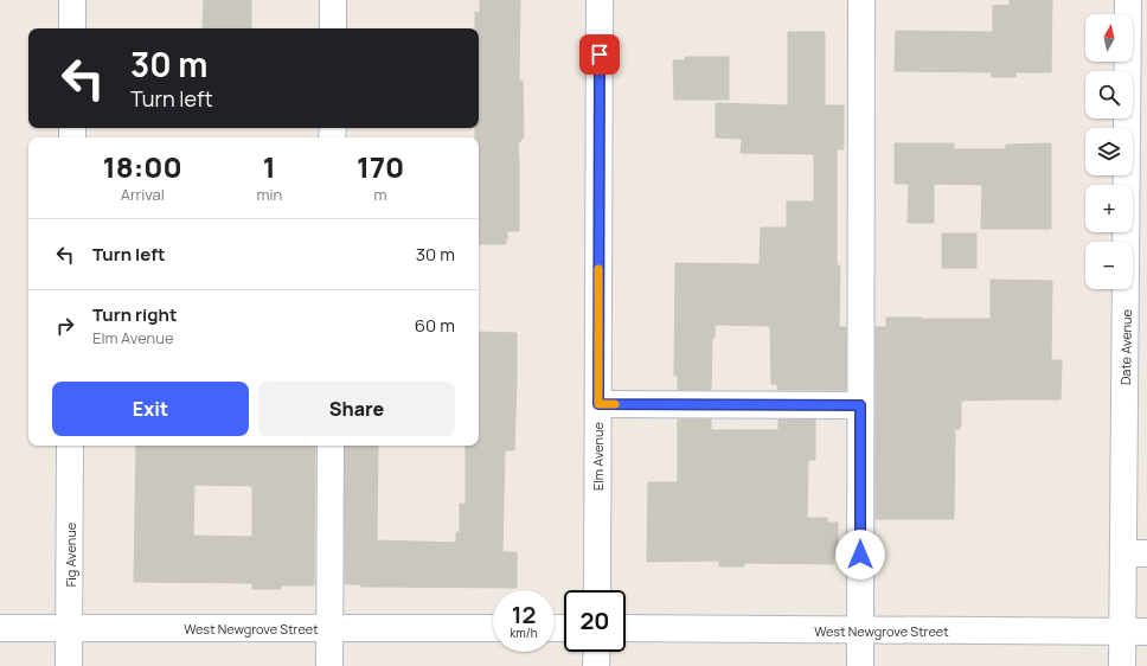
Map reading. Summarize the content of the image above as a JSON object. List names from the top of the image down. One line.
{"streets":{"street":["Date Avenue","Elm Avenue","Fig Avenue","West Newgrove Street"]},"crossings":[["Date Avenue","West Newgrove Street"],["Fig Avenue","West Newgrove Street"]],"north":"top","page":{"map_buttons":["+","−"],"turn":["30 m","Turn left"],"eta":["18:00","Arrival","1","min","170","m"],"list":[{"name":"Turn left","value":"30 m"},{"name":"Turn right","note":"Elm Avenue","value":"60 m"}],"buttons":["Exit","Share"],"speed":"12 km/h","limit":"20"}}
